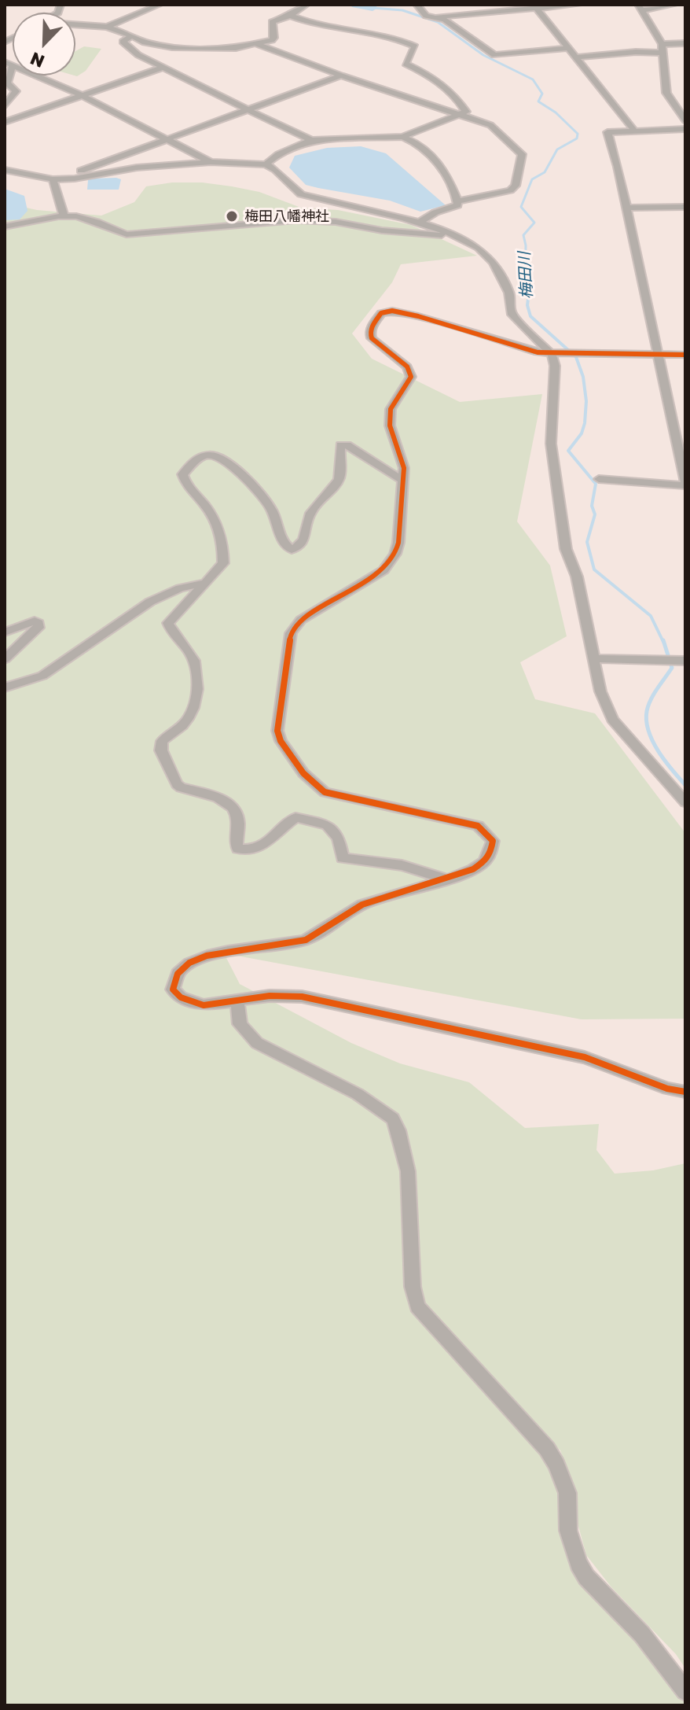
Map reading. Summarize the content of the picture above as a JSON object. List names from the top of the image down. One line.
{"water":["梅田川"],"places":["梅田八幡神社"],"north":"bottom left"}
